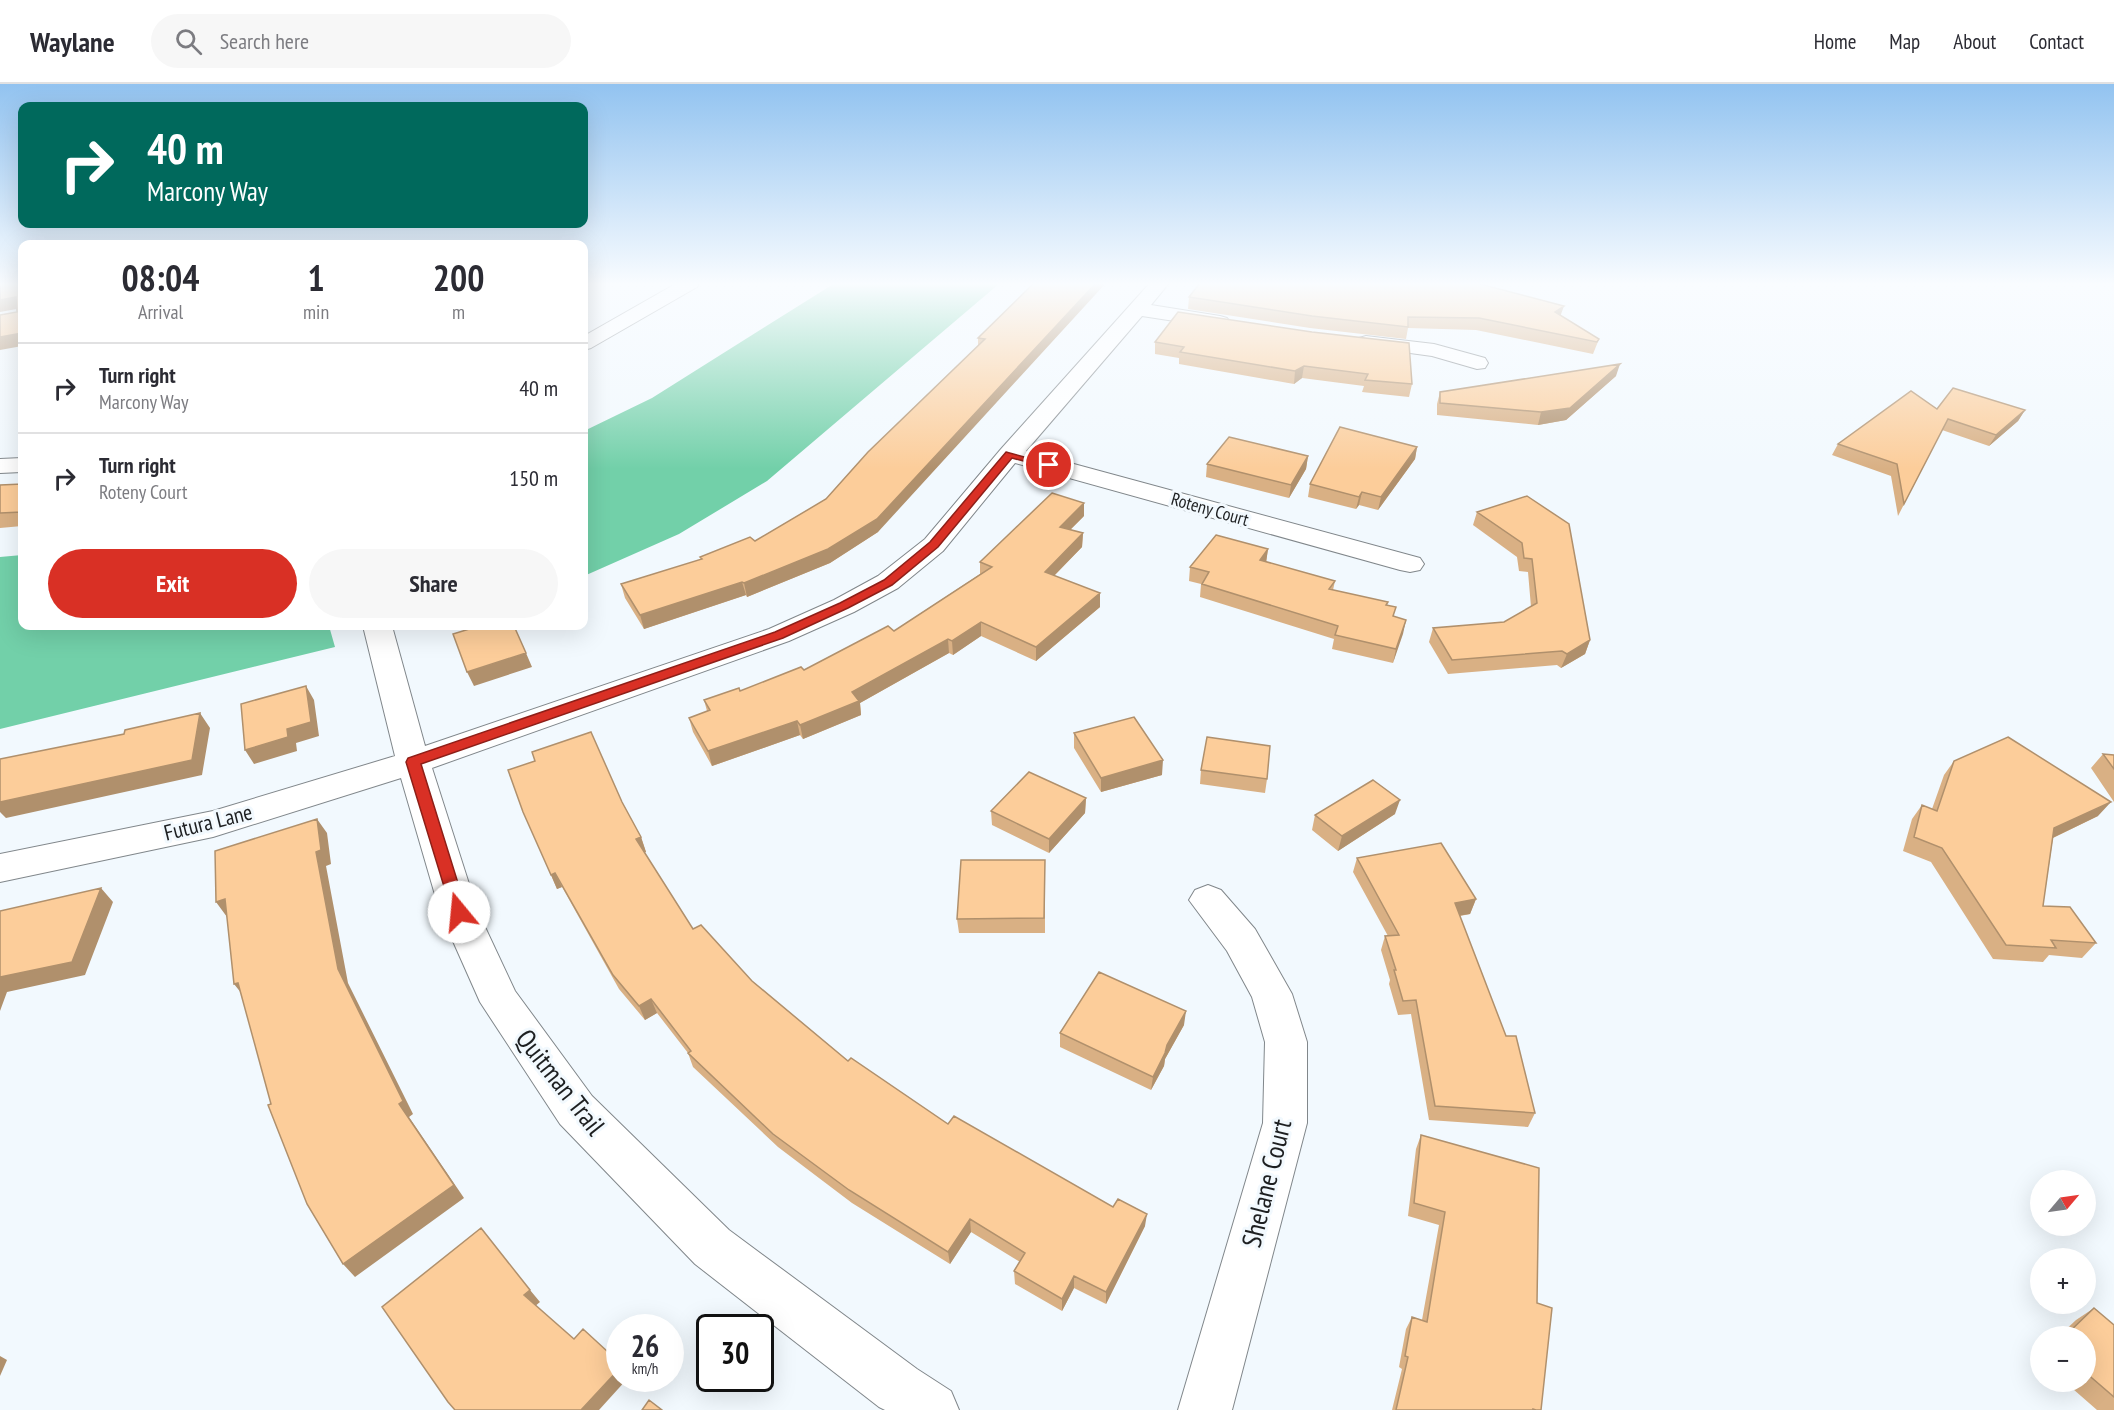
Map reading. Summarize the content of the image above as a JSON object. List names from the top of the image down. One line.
{"streets":{"street":["Roteny Court","Futura Lane","Quitman Trail","Shelane Court"]},"crossings":[["Roteny Court","Futura Lane"],["Futura Lane","Quitman Trail"]],"north":"top right","page":{"header":"Waylane","search":"Search here","nav":["Home","Map","About","Contact"],"turn":["40 m","Marcony Way"],"eta":["08:04","Arrival","1","min","200","m"],"list":[{"name":"Turn right","note":"Marcony Way","value":"40 m"},{"name":"Turn right","note":"Roteny Court","value":"150 m"}],"buttons":["Exit","Share"],"map_buttons":["+","−"],"speed":"26 km/h","limit":"30"}}
